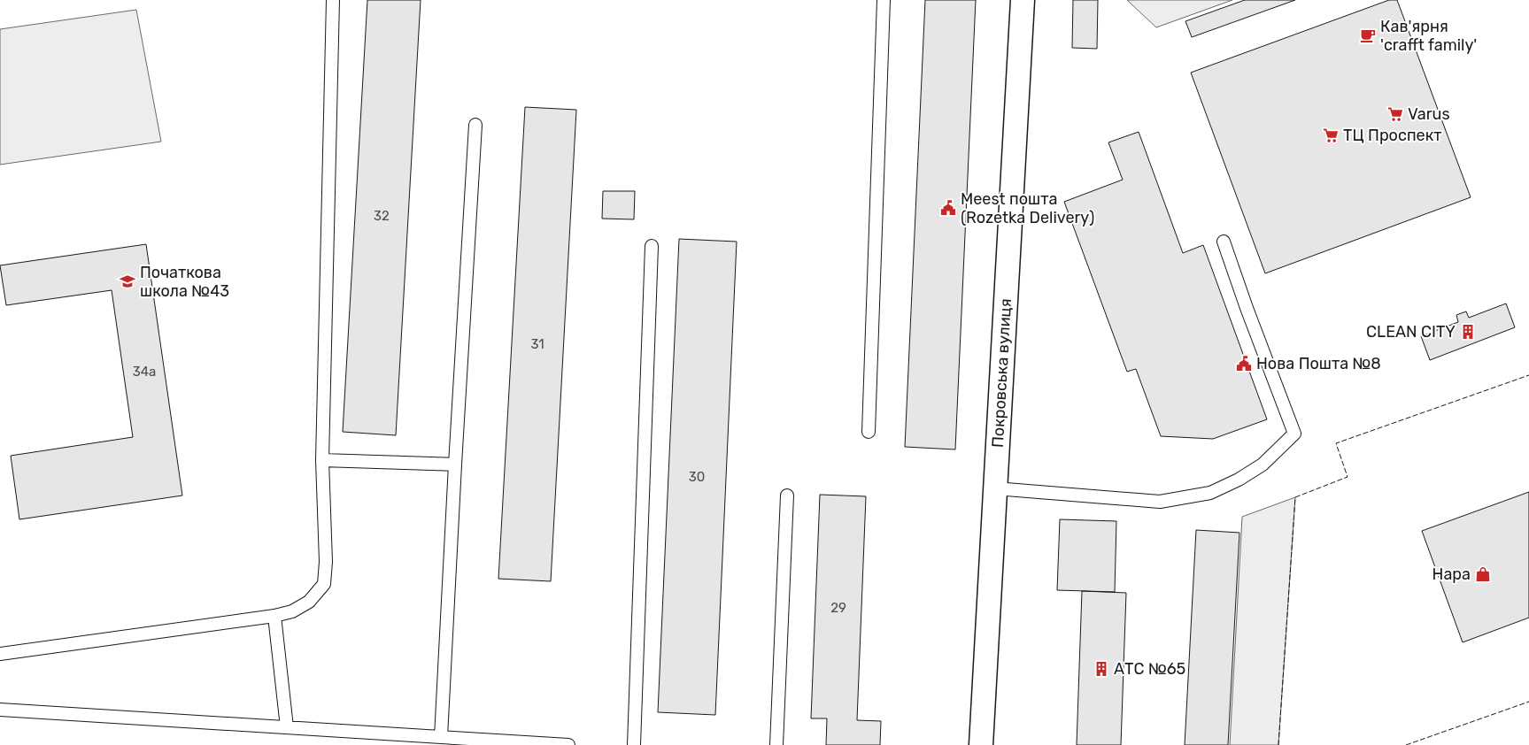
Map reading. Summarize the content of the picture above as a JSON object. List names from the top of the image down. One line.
{"streets":{"street":["Покровська вулиця"]},"places":{"cafe":["Кав'ярня 'crafft family'"],"supermarket":["Varus","ТЦ Проспект"],"public building":["Meest пошта (Rozetka Delivery)","Нова Пошта №8"],"school or university":["Початкова школа №43"],"building":["CLEAN CITY","АТС №65"],"shop":["Нара"]},"house_numbers":["32","31","34а","30","29"]}
